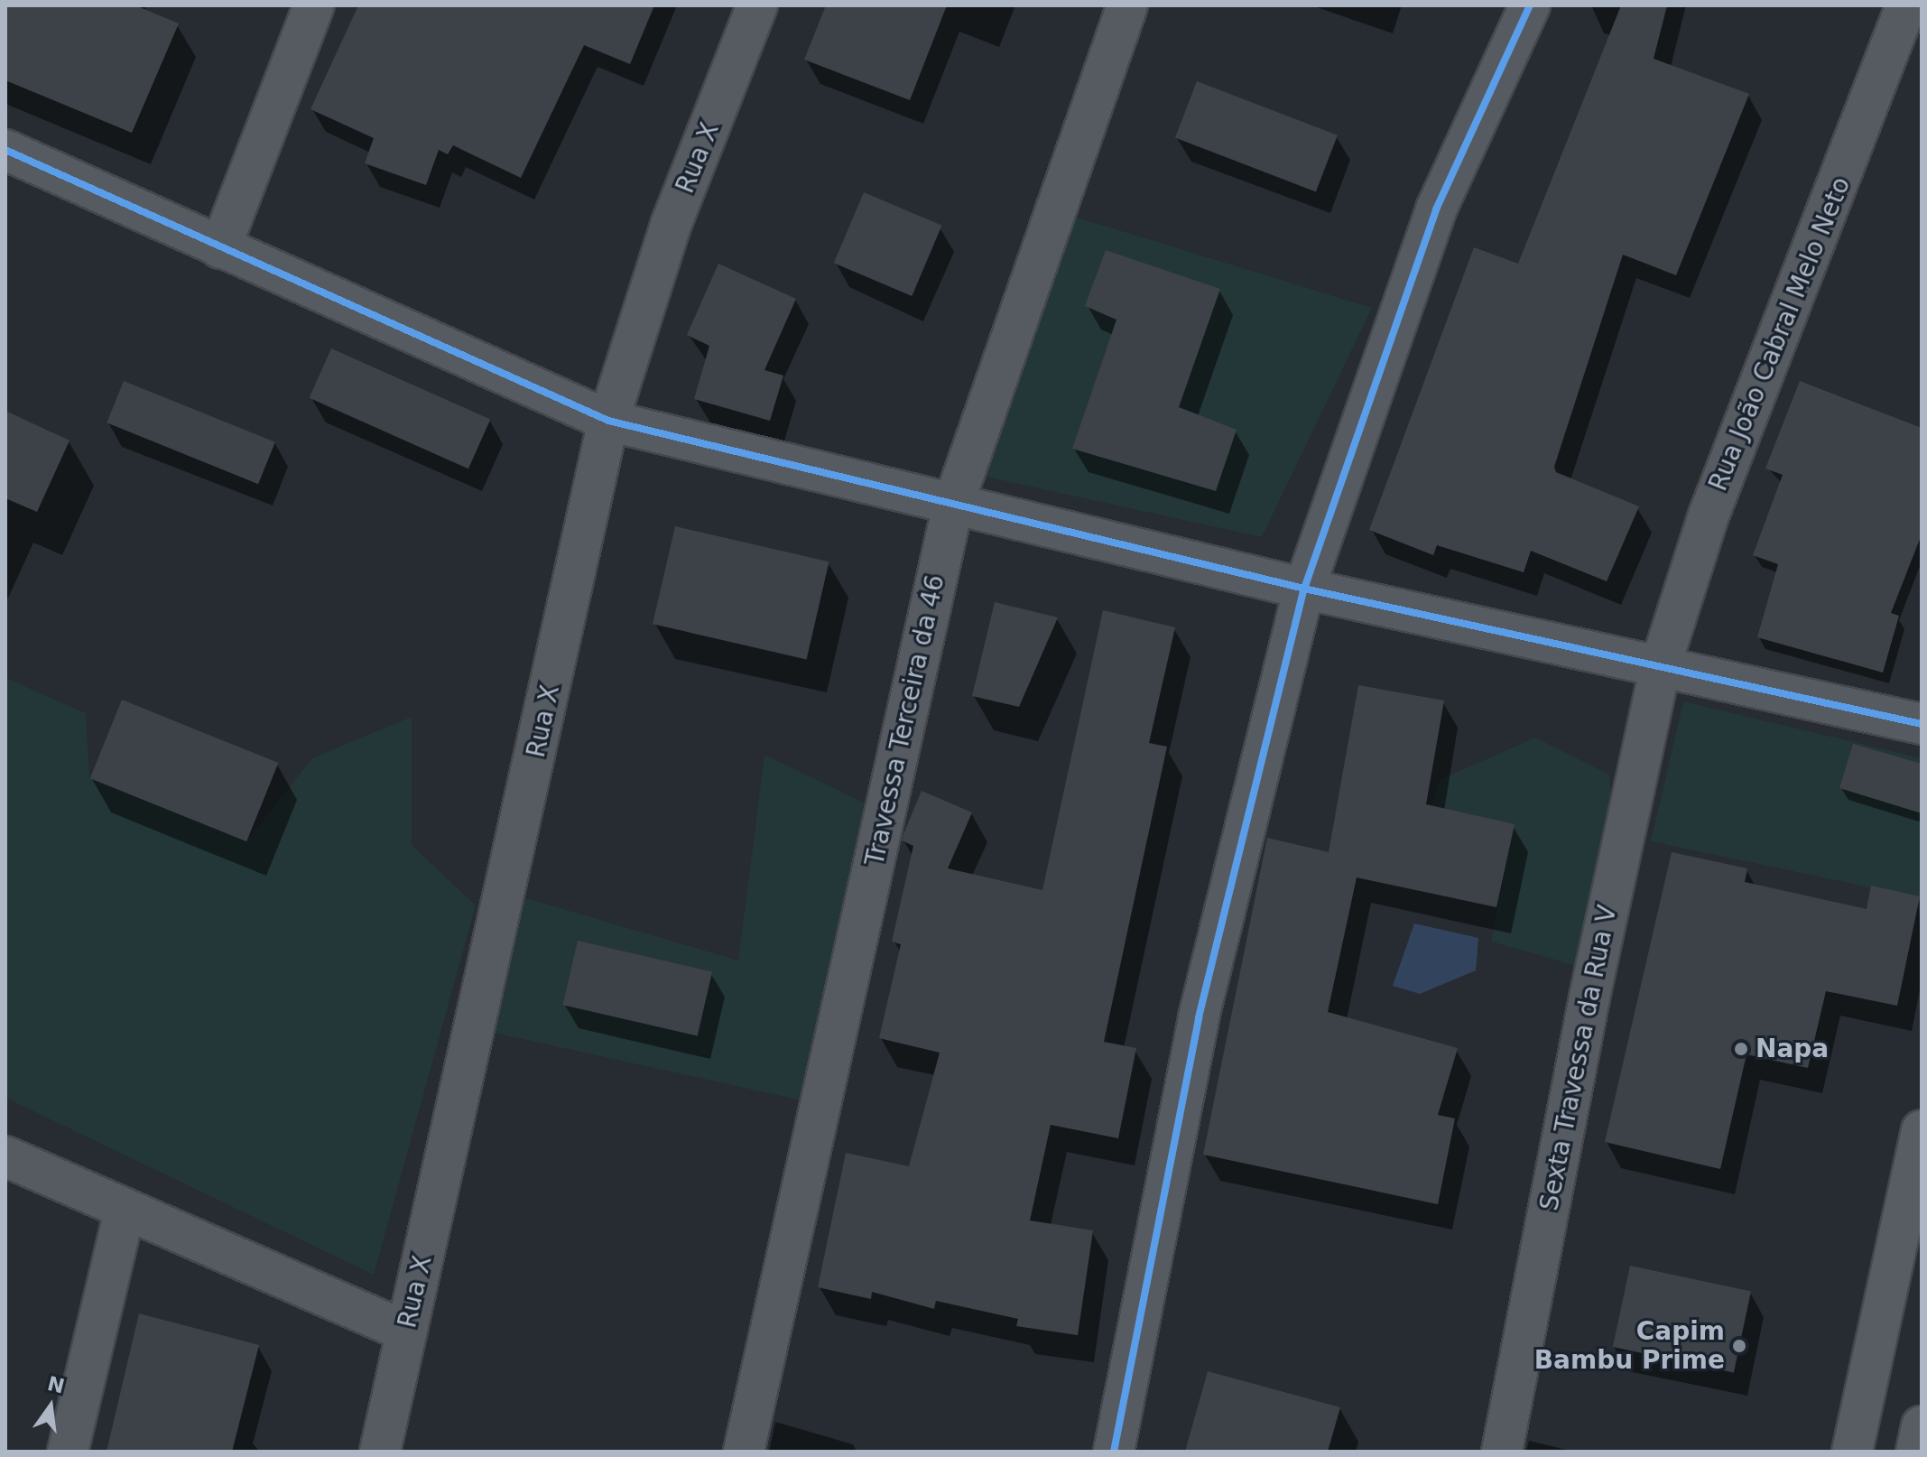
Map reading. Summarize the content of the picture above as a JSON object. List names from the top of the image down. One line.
{"streets":{"street":["Rua X","Rua João Cabral Melo Neto","Travessa Terceira da 46","Sexta Travessa da Rua V"]},"crossings":[["Rua João Cabral Melo Neto","Sexta Travessa da Rua V"]],"places":["Napa","Capim Bambu Prime"],"north":"top"}
